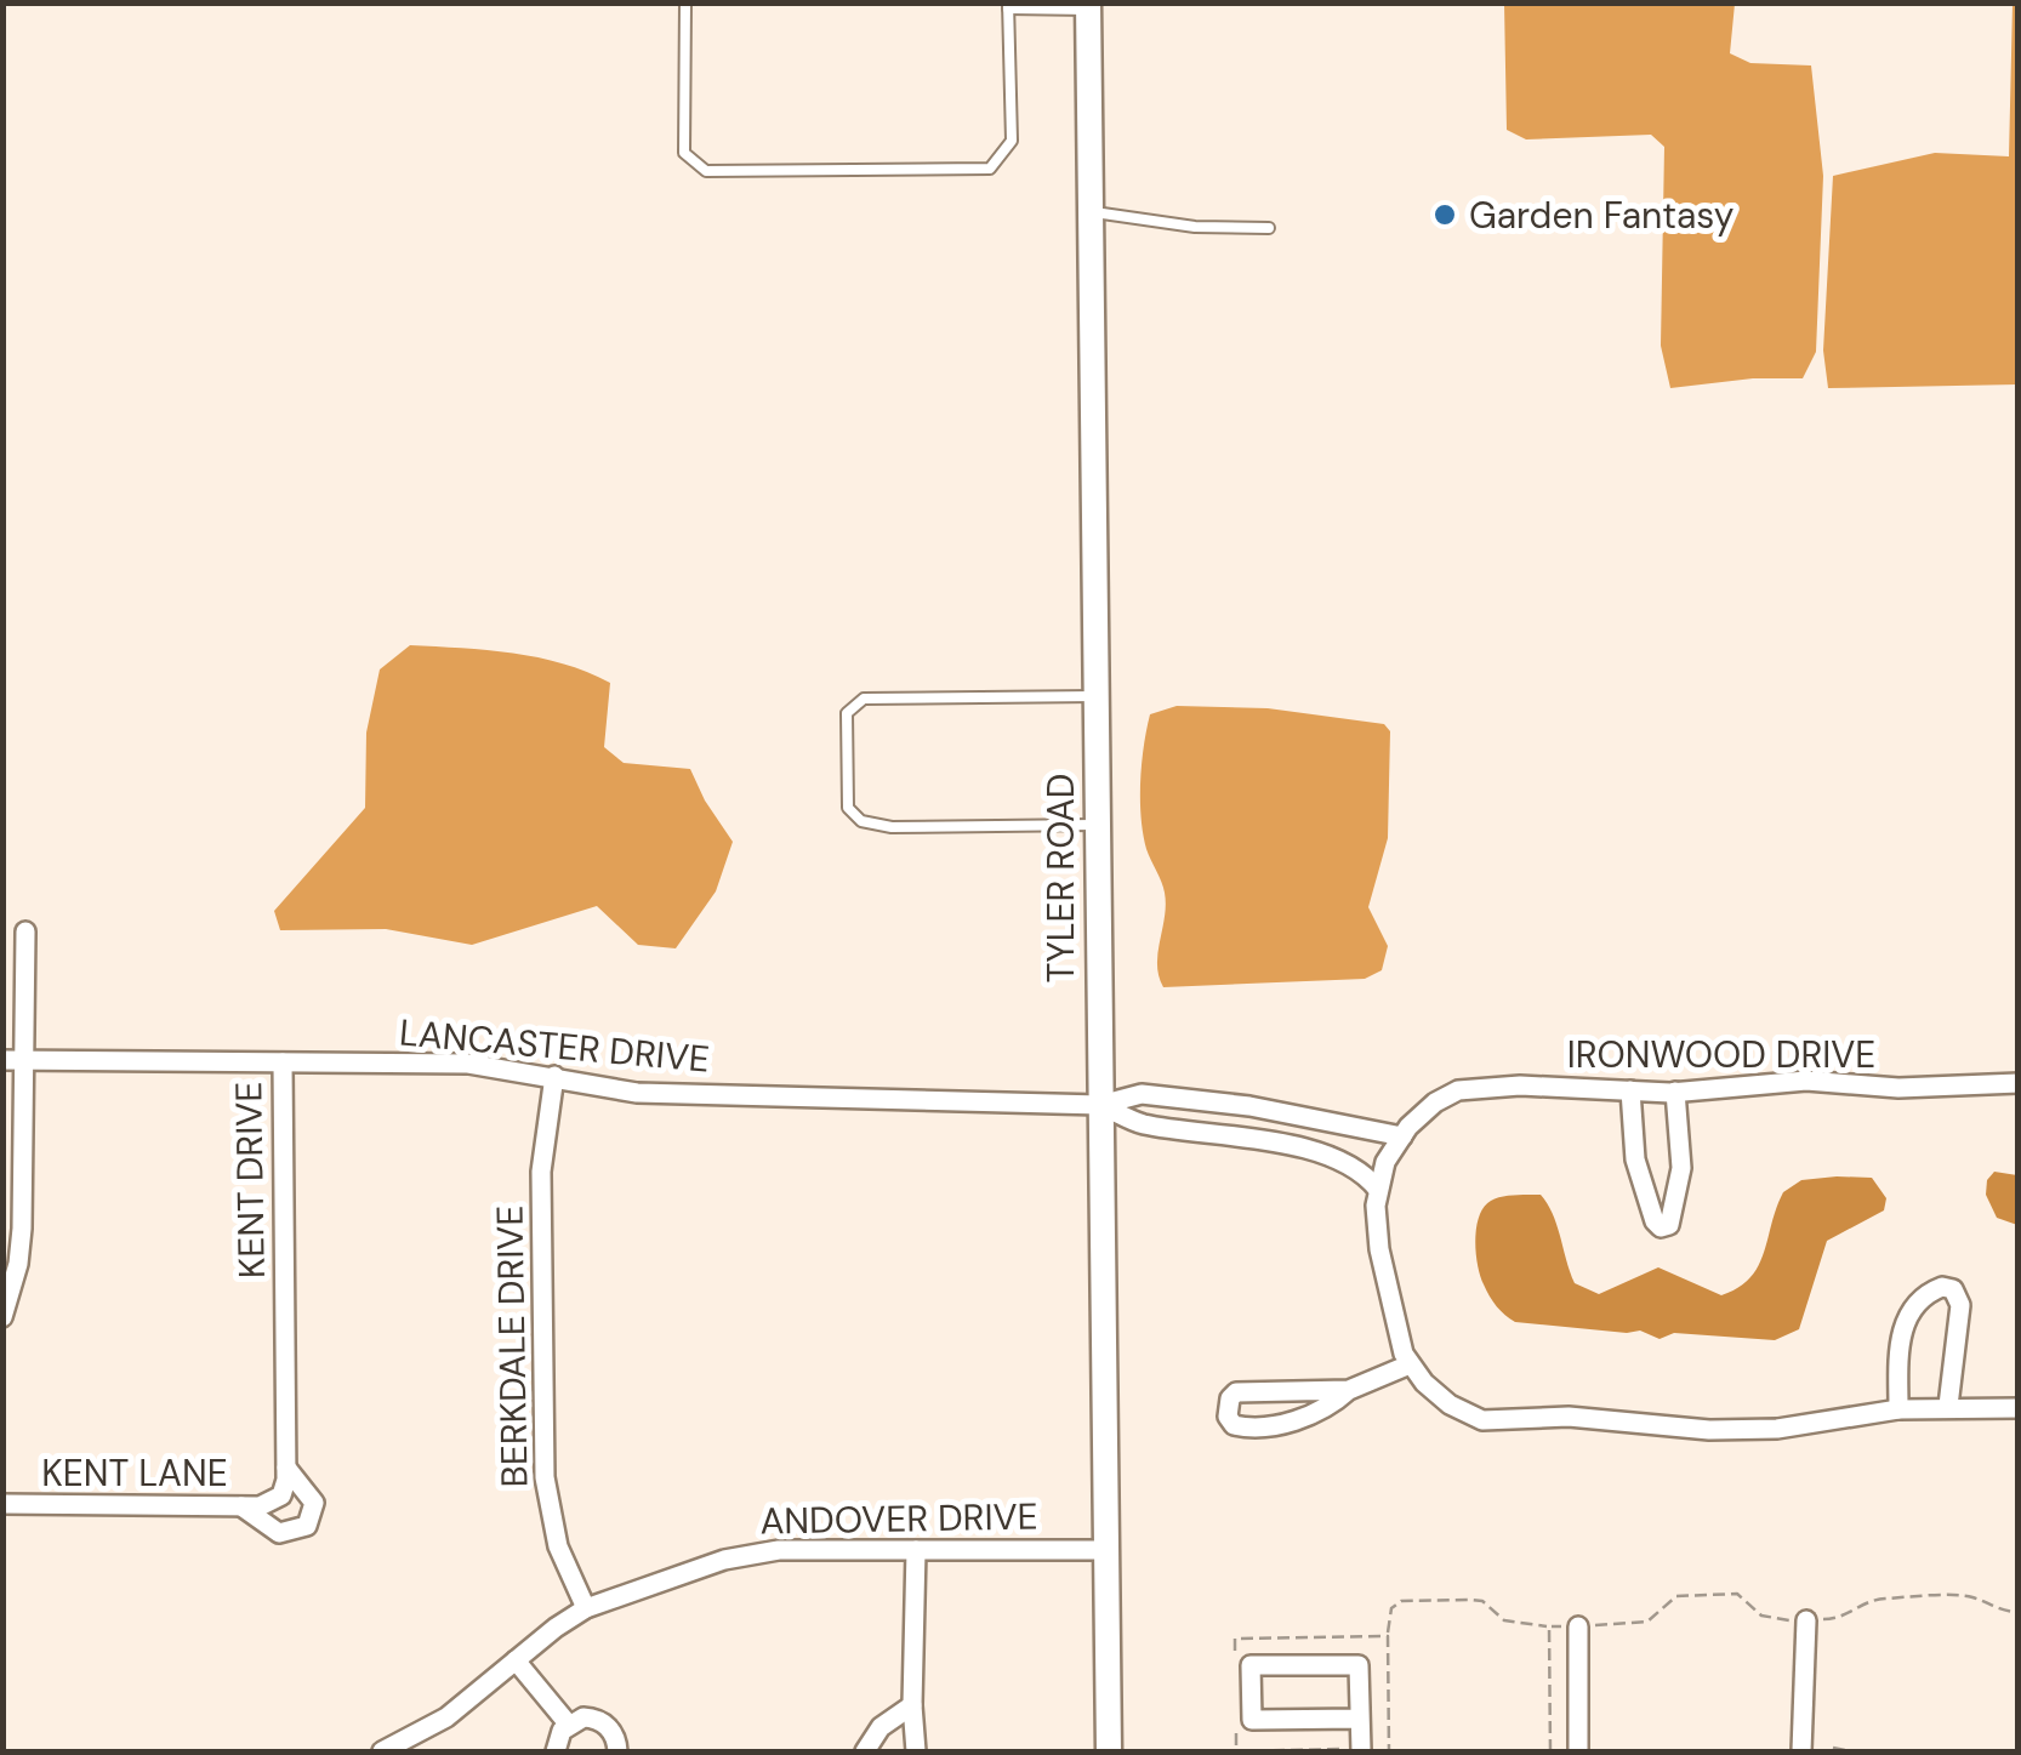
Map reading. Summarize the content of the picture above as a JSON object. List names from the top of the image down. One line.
{"streets":{"street":["TYLER ROAD","LANCASTER DRIVE","IRONWOOD DRIVE","KENT DRIVE","BERKDALE DRIVE","KENT LANE","ANDOVER DRIVE"]},"crossings":[["TYLER ROAD","LANCASTER DRIVE"],["TYLER ROAD","ANDOVER DRIVE"],["LANCASTER DRIVE","KENT DRIVE"],["LANCASTER DRIVE","BERKDALE DRIVE"],["KENT DRIVE","KENT LANE"],["BERKDALE DRIVE","ANDOVER DRIVE"]],"places":["Garden Fantasy"]}
